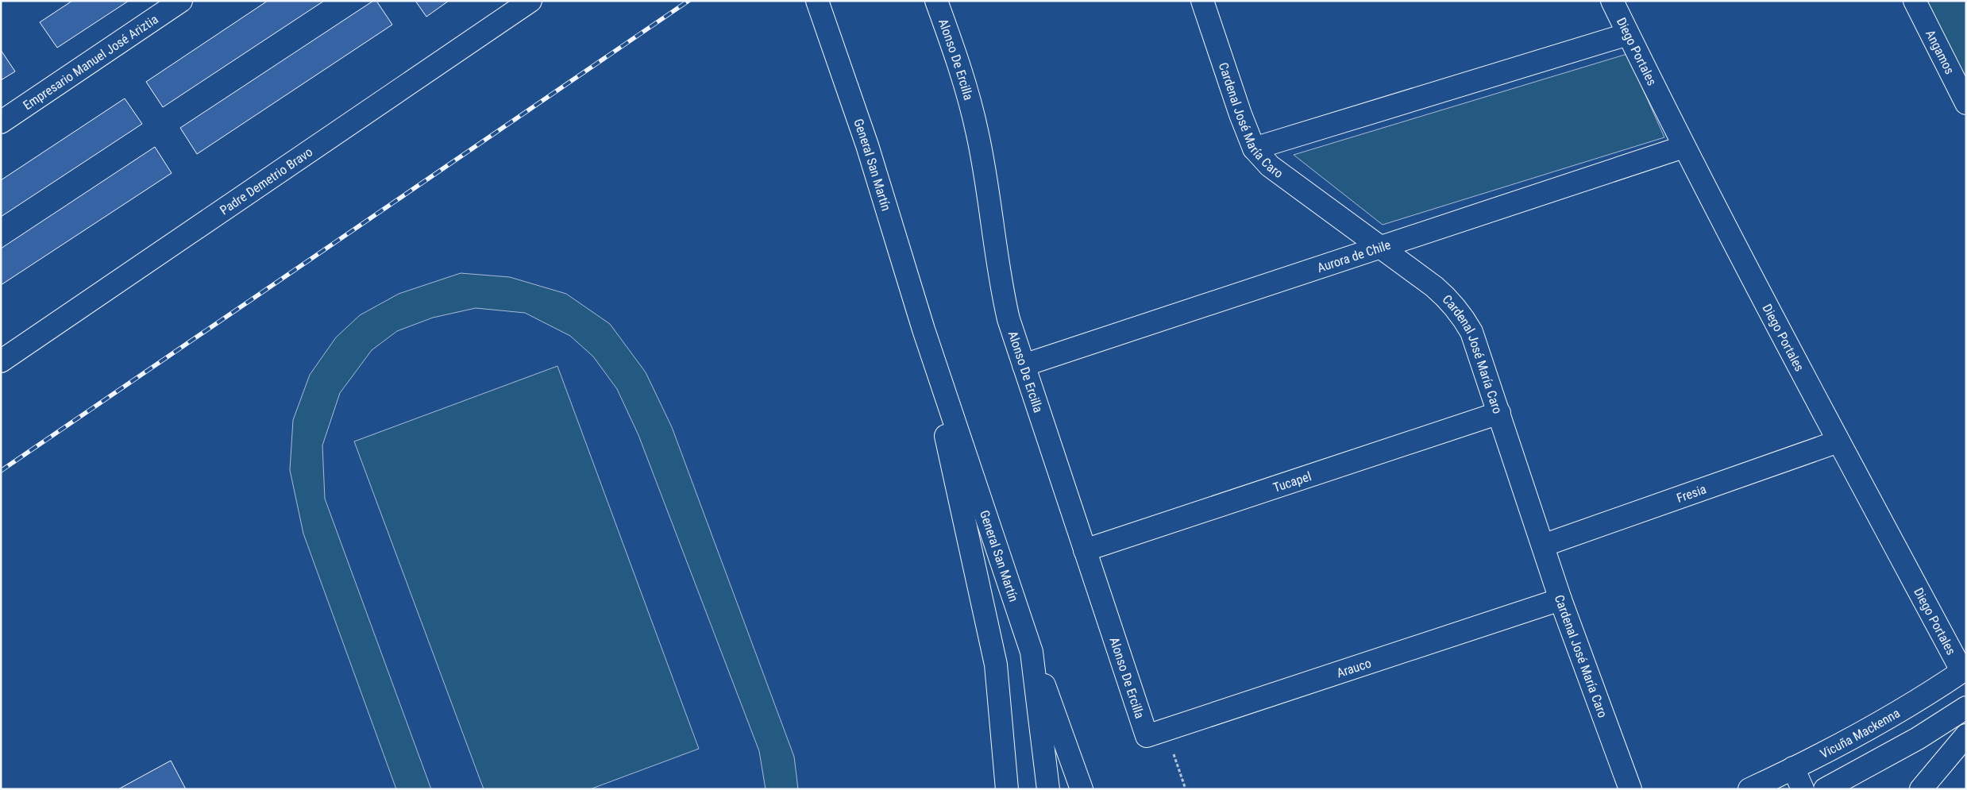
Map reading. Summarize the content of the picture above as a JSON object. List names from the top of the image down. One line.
{"streets":{"street":["Diego Portales","Angamos","Alonso De Ercilla","Empresario Manuel José Ariztia","Cardenal José María Caro","General San Martín","Padre Demetrio Bravo","Aurora de Chile","Tucapel","Fresia","Arauco","Vicuña Mackenna"]},"crossings":[["Diego Portales","Aurora de Chile"],["Diego Portales","Fresia"],["Diego Portales","Vicuña Mackenna"],["Alonso De Ercilla","Aurora de Chile"],["Alonso De Ercilla","Tucapel"],["Alonso De Ercilla","Arauco"],["Cardenal José María Caro","Aurora de Chile"],["Cardenal José María Caro","Tucapel"],["Cardenal José María Caro","Fresia"],["Cardenal José María Caro","Arauco"]]}
